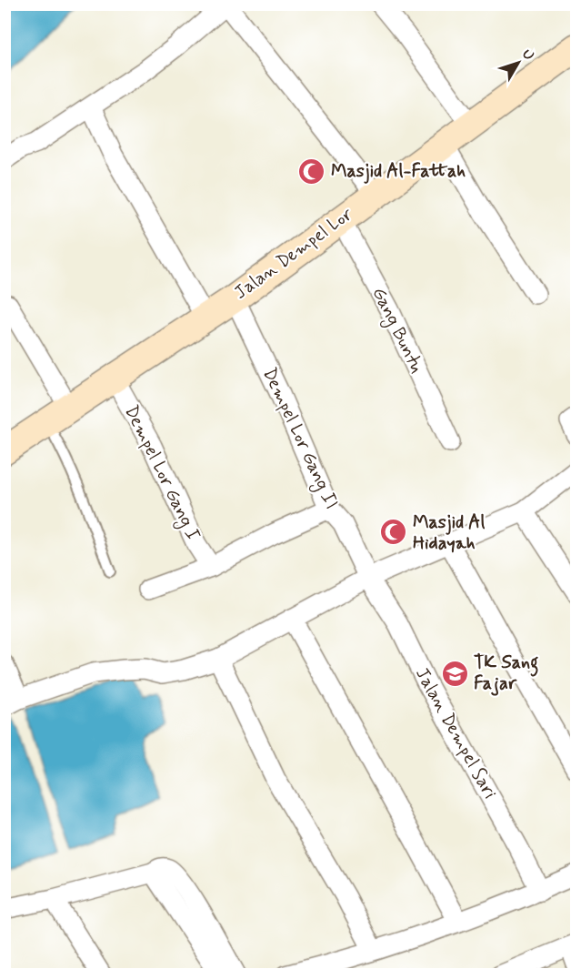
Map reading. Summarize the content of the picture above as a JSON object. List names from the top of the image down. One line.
{"streets":{"street":["Jalan Dempel Lor","Gang Buntu","Dempel Lor Gang II","Dempel Lor Gang I","Jalan Dempel Sari"]},"crossings":[["Jalan Dempel Lor","Gang Buntu"],["Jalan Dempel Lor","Dempel Lor Gang II"],["Jalan Dempel Lor","Dempel Lor Gang I"],["Dempel Lor Gang II","Jalan Dempel Sari"]],"places":{"mosque":["Masjid Al-Fattah","Masjid Al Hidayah"],"school or university":["TK Sang Fajar"]},"north":"top right"}
